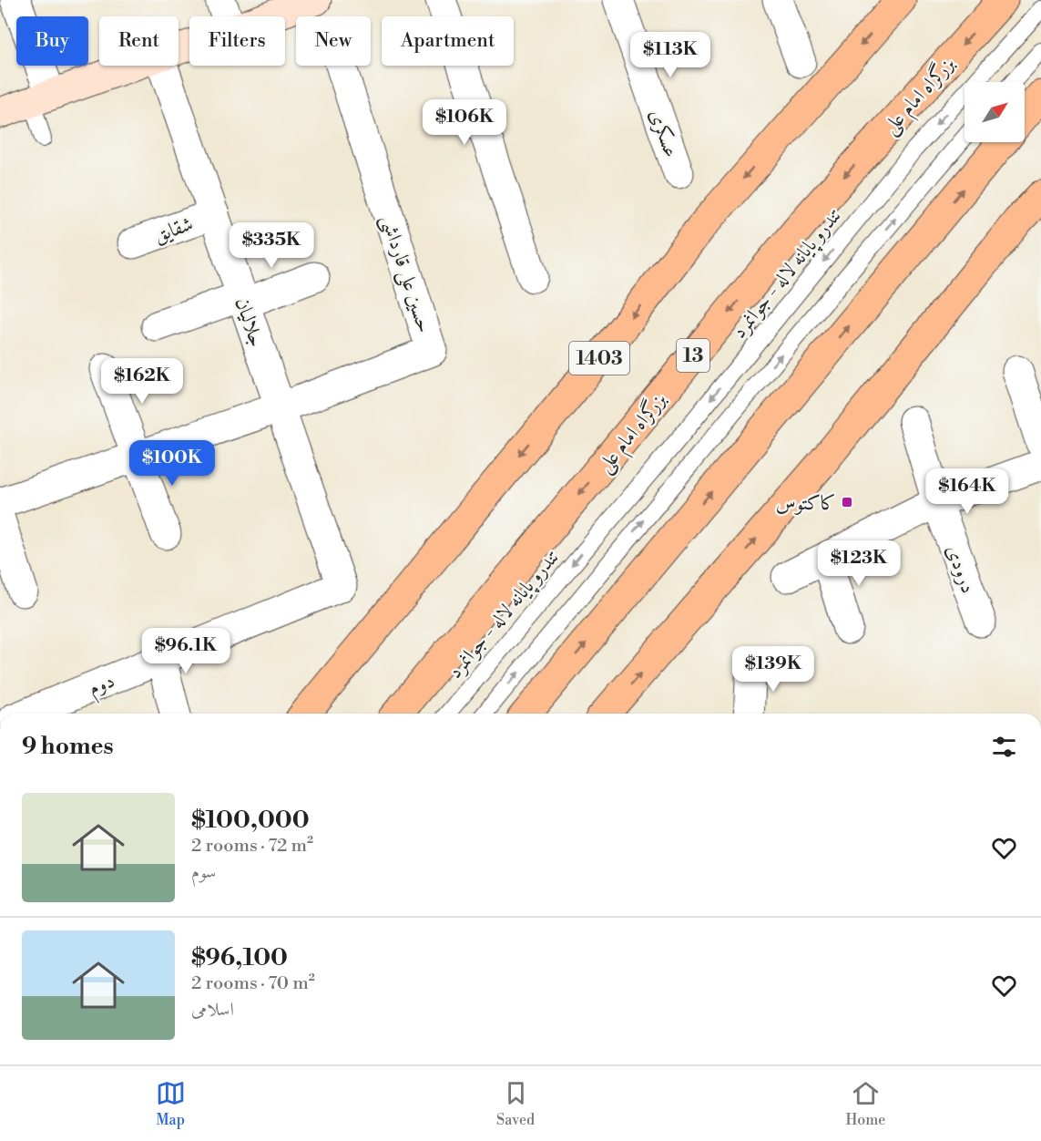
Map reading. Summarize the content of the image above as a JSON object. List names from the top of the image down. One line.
{"streets":{"highway":["بزرگراه امام علی","13","1403"],"street":["عسکری","شقایق","حسین علی قارداشی","جلالیان","درودی","دوم"],"lane":["تندرو پایانه لاله - جوانمرد"]},"crossings":[["شقایق","جلالیان"],["حسین علی قارداشی","جلالیان"],["جلالیان","دوم"]],"places":{"transit":["کاکتوس"]},"north":"top right","page":{"chip":["Buy","Rent","Filters","New","Apartment"],"price":["$113K","$106K","$335K","$162K","$100K","$164K","$123K","$96.1K","$139K"],"heading":"9 homes","list":[{"name":"$100,000","note":"2 rooms · 72 m² · سوم"},{"name":"$96,100","note":"2 rooms · 70 m² · اسلامی"}],"tabs":["Map","Saved","Home"]}}
